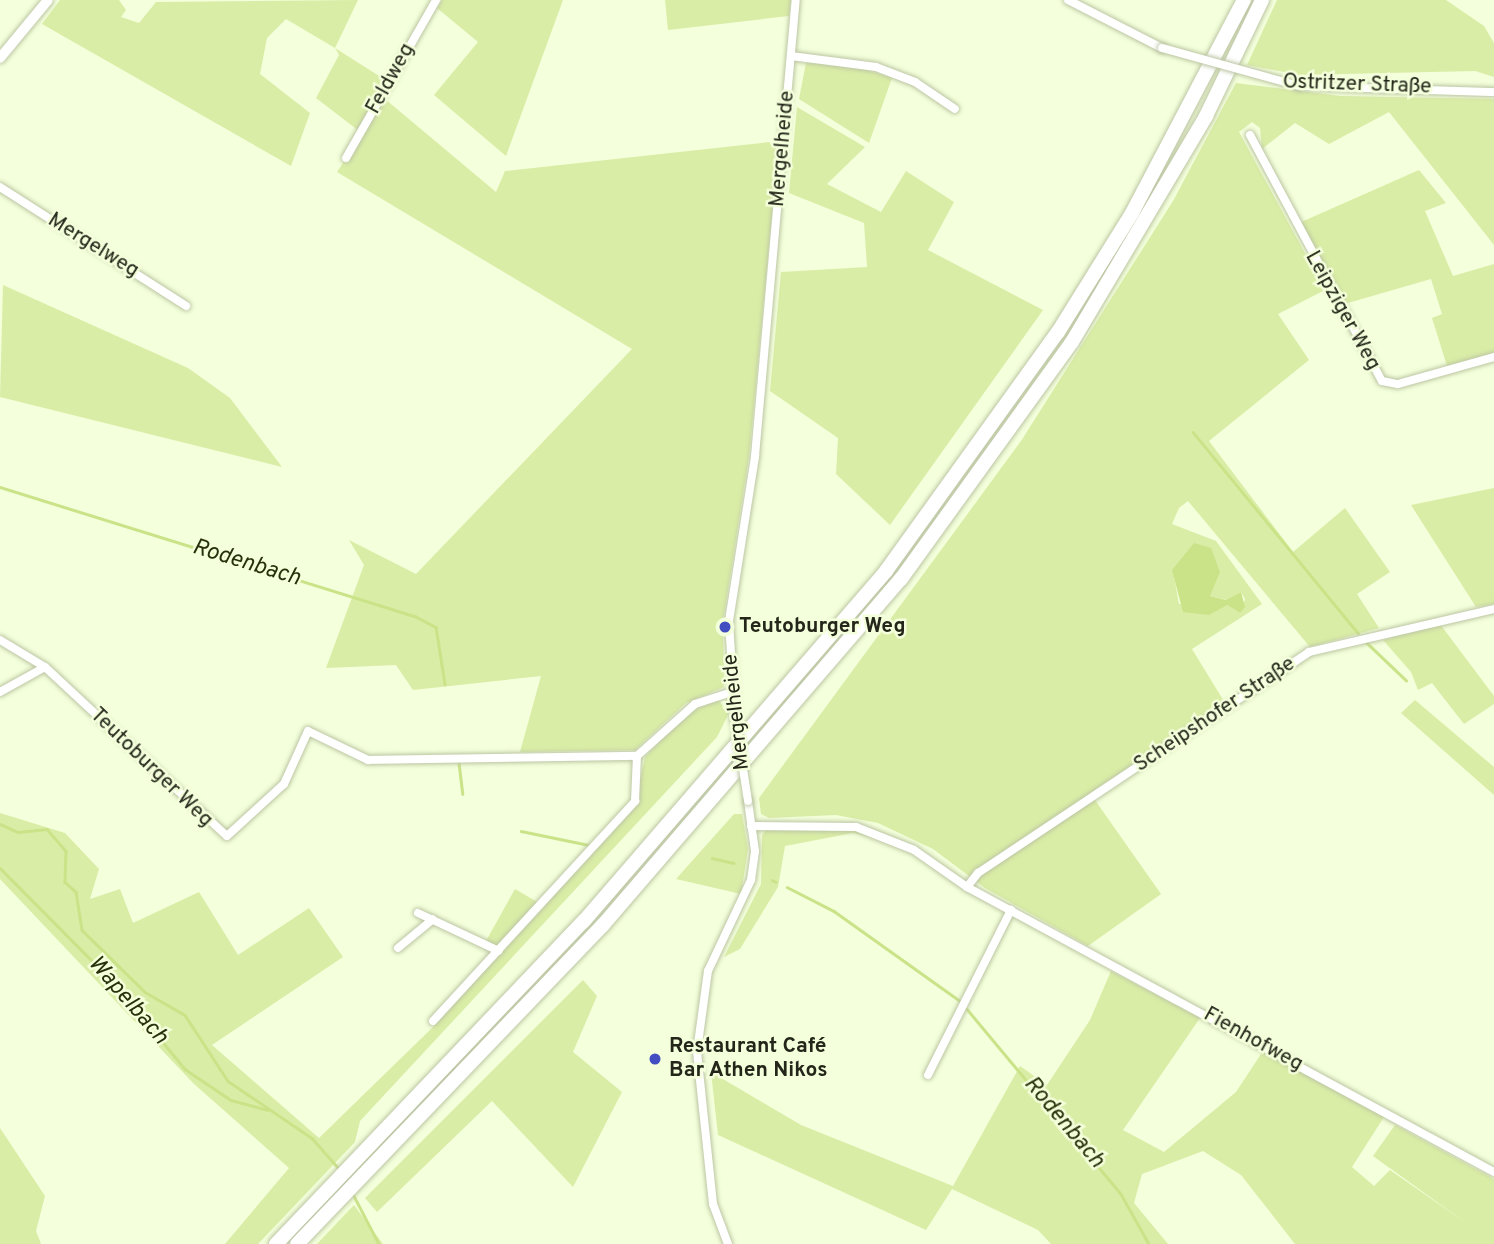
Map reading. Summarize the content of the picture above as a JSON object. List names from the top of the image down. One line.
{"streets":{"street":["Feldweg","Ostritzer Straße","Mergelheide","Mergelweg","Leipziger Weg","Scheipshofer Straße","Teutoburger Weg","Fienhofweg"]},"crossings":[["Mergelheide","Fienhofweg"],["Scheipshofer Straße","Fienhofweg"]],"water":["Rodenbach","Wapelbach"],"places":["Teutoburger Weg","Restaurant Café Bar Athen Nikos"]}
